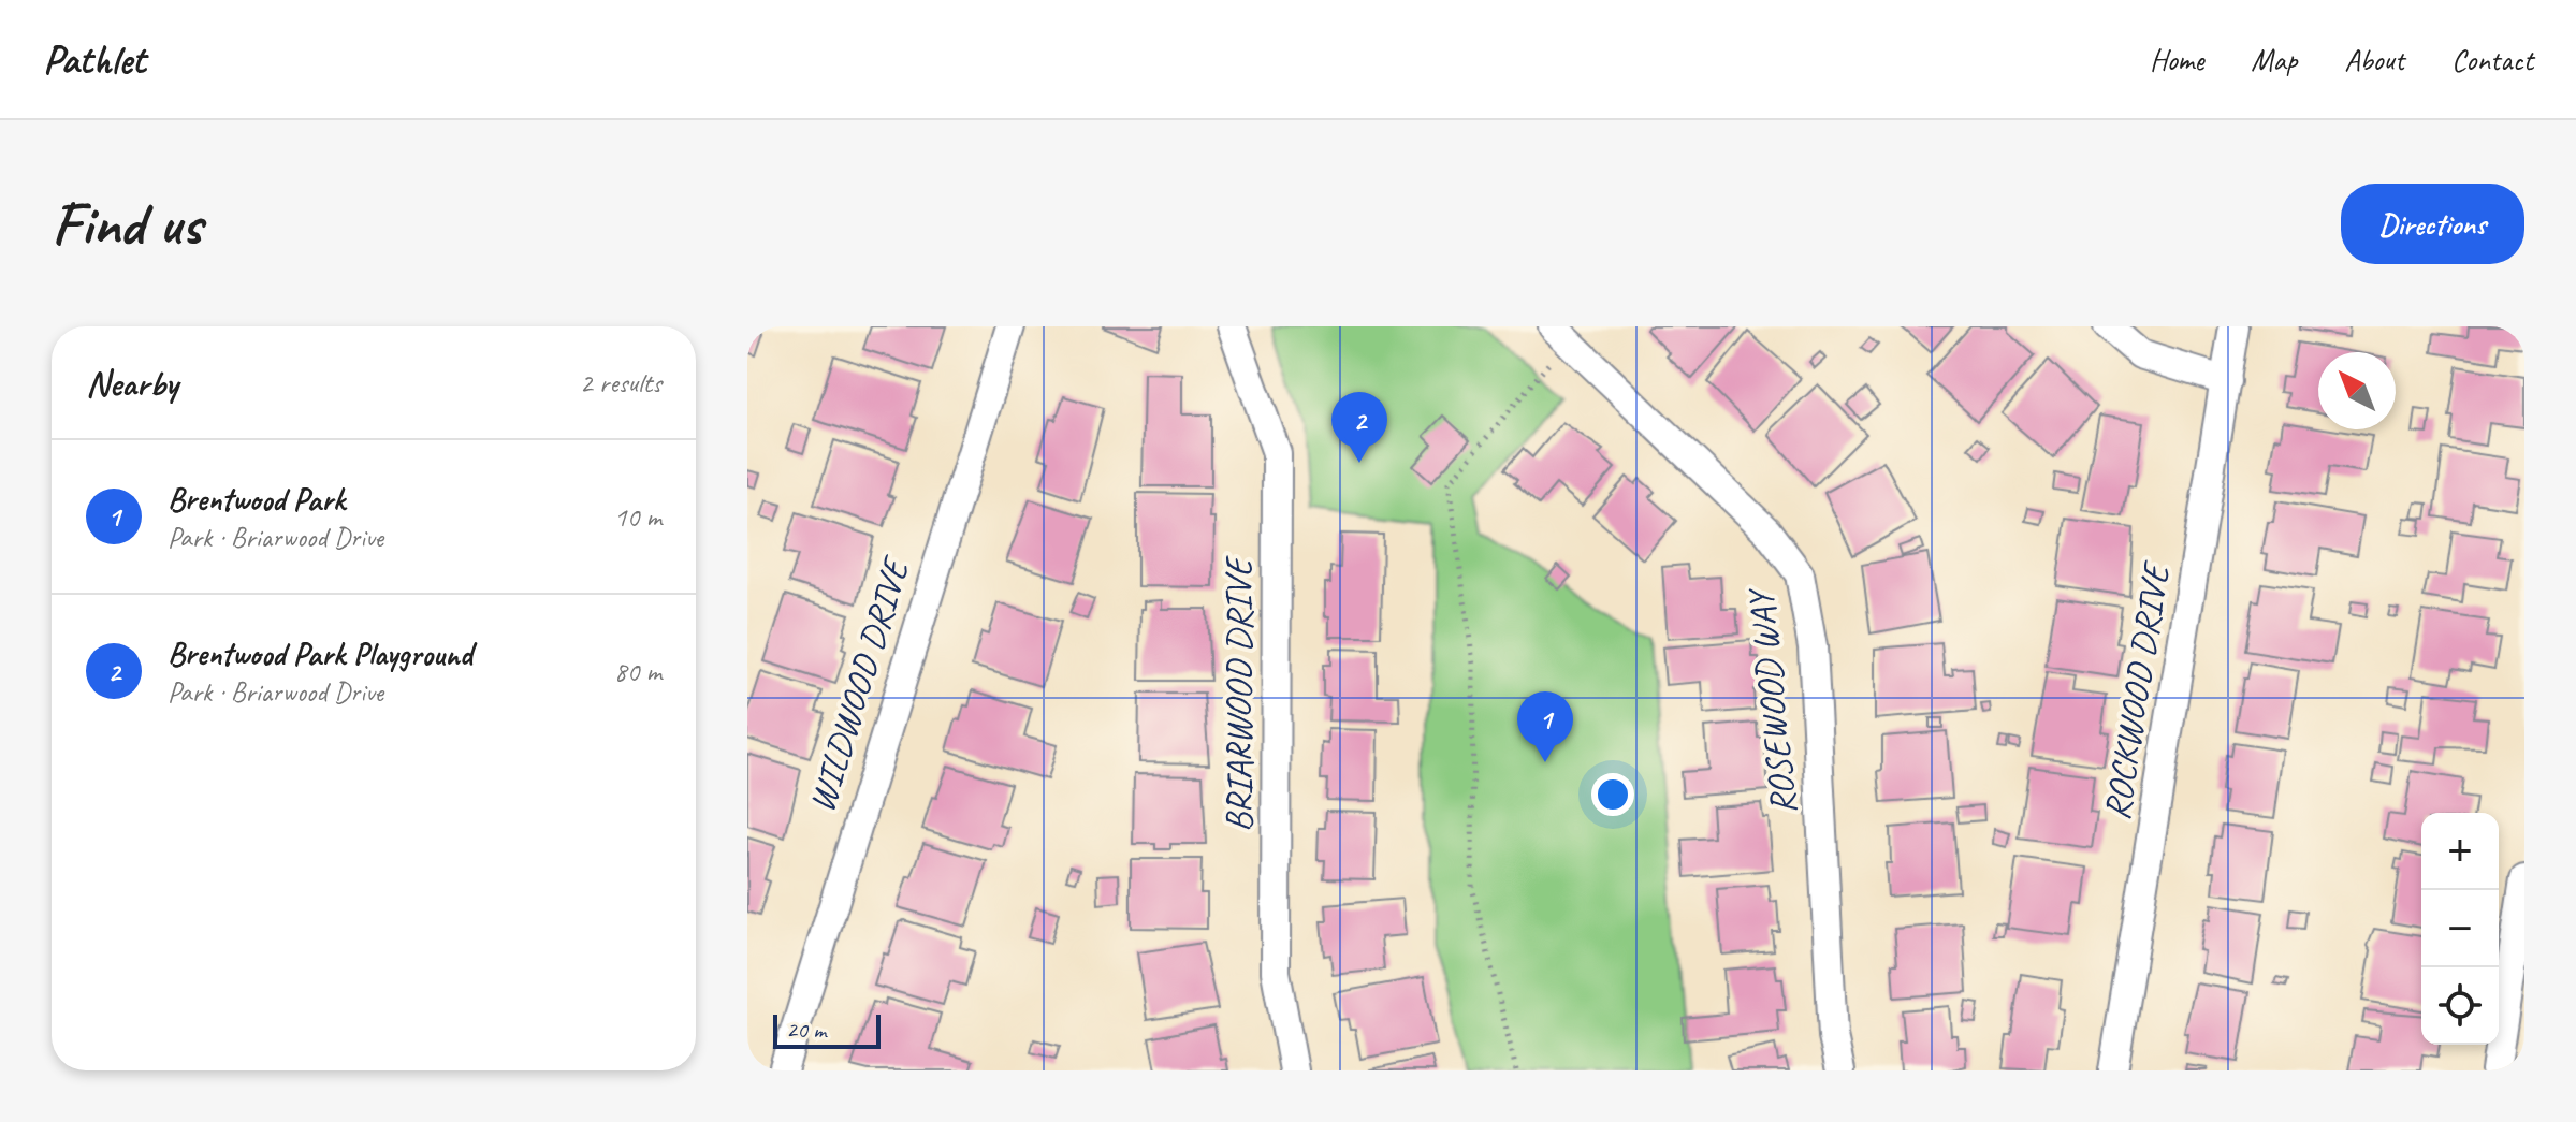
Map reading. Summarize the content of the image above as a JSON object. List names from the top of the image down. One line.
{"streets":{"street":["WILDWOOD DRIVE","ROCKWOOD DRIVE","BRIARWOOD DRIVE","ROSEWOOD WAY"]},"scale_bar":"20 m","north":"top left","page":{"header":"Pathlet","nav":["Home","Map","About","Contact"],"buttons":"Directions","title":"Find us","heading":["Nearby","2 results"],"pins":["2","1"],"list":[{"mark":"1","name":"Brentwood Park","note":"Park · Briarwood Drive","value":"10 m"},{"mark":"2","name":"Brentwood Park Playground","note":"Park · Briarwood Drive","value":"80 m"}],"map_buttons":["+","−"],"scale":"20 m"}}
